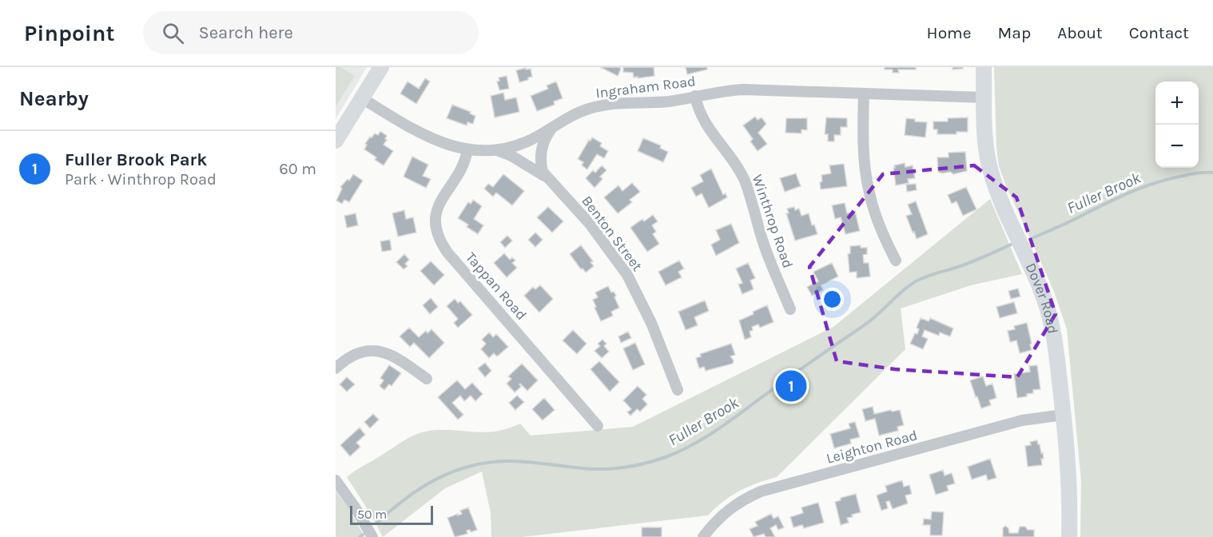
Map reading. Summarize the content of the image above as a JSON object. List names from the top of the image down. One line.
{"streets":{"street":["Ingraham Road","Winthrop Road","Benton Street","Tappan Road","Dover Road","Leighton Road"]},"crossings":[["Ingraham Road","Winthrop Road"],["Ingraham Road","Benton Street"],["Ingraham Road","Tappan Road"],["Ingraham Road","Dover Road"],["Dover Road","Leighton Road"]],"water":["Fuller Brook"],"scale_bar":"50 m","page":{"header":"Pinpoint","search":"Search here","nav":["Home","Map","About","Contact"],"heading":"Nearby","map_buttons":["+","−"],"list":[{"mark":"1","name":"Fuller Brook Park","note":"Park · Winthrop Road","value":"60 m"}],"pins":"1","scale":"50 m"}}
